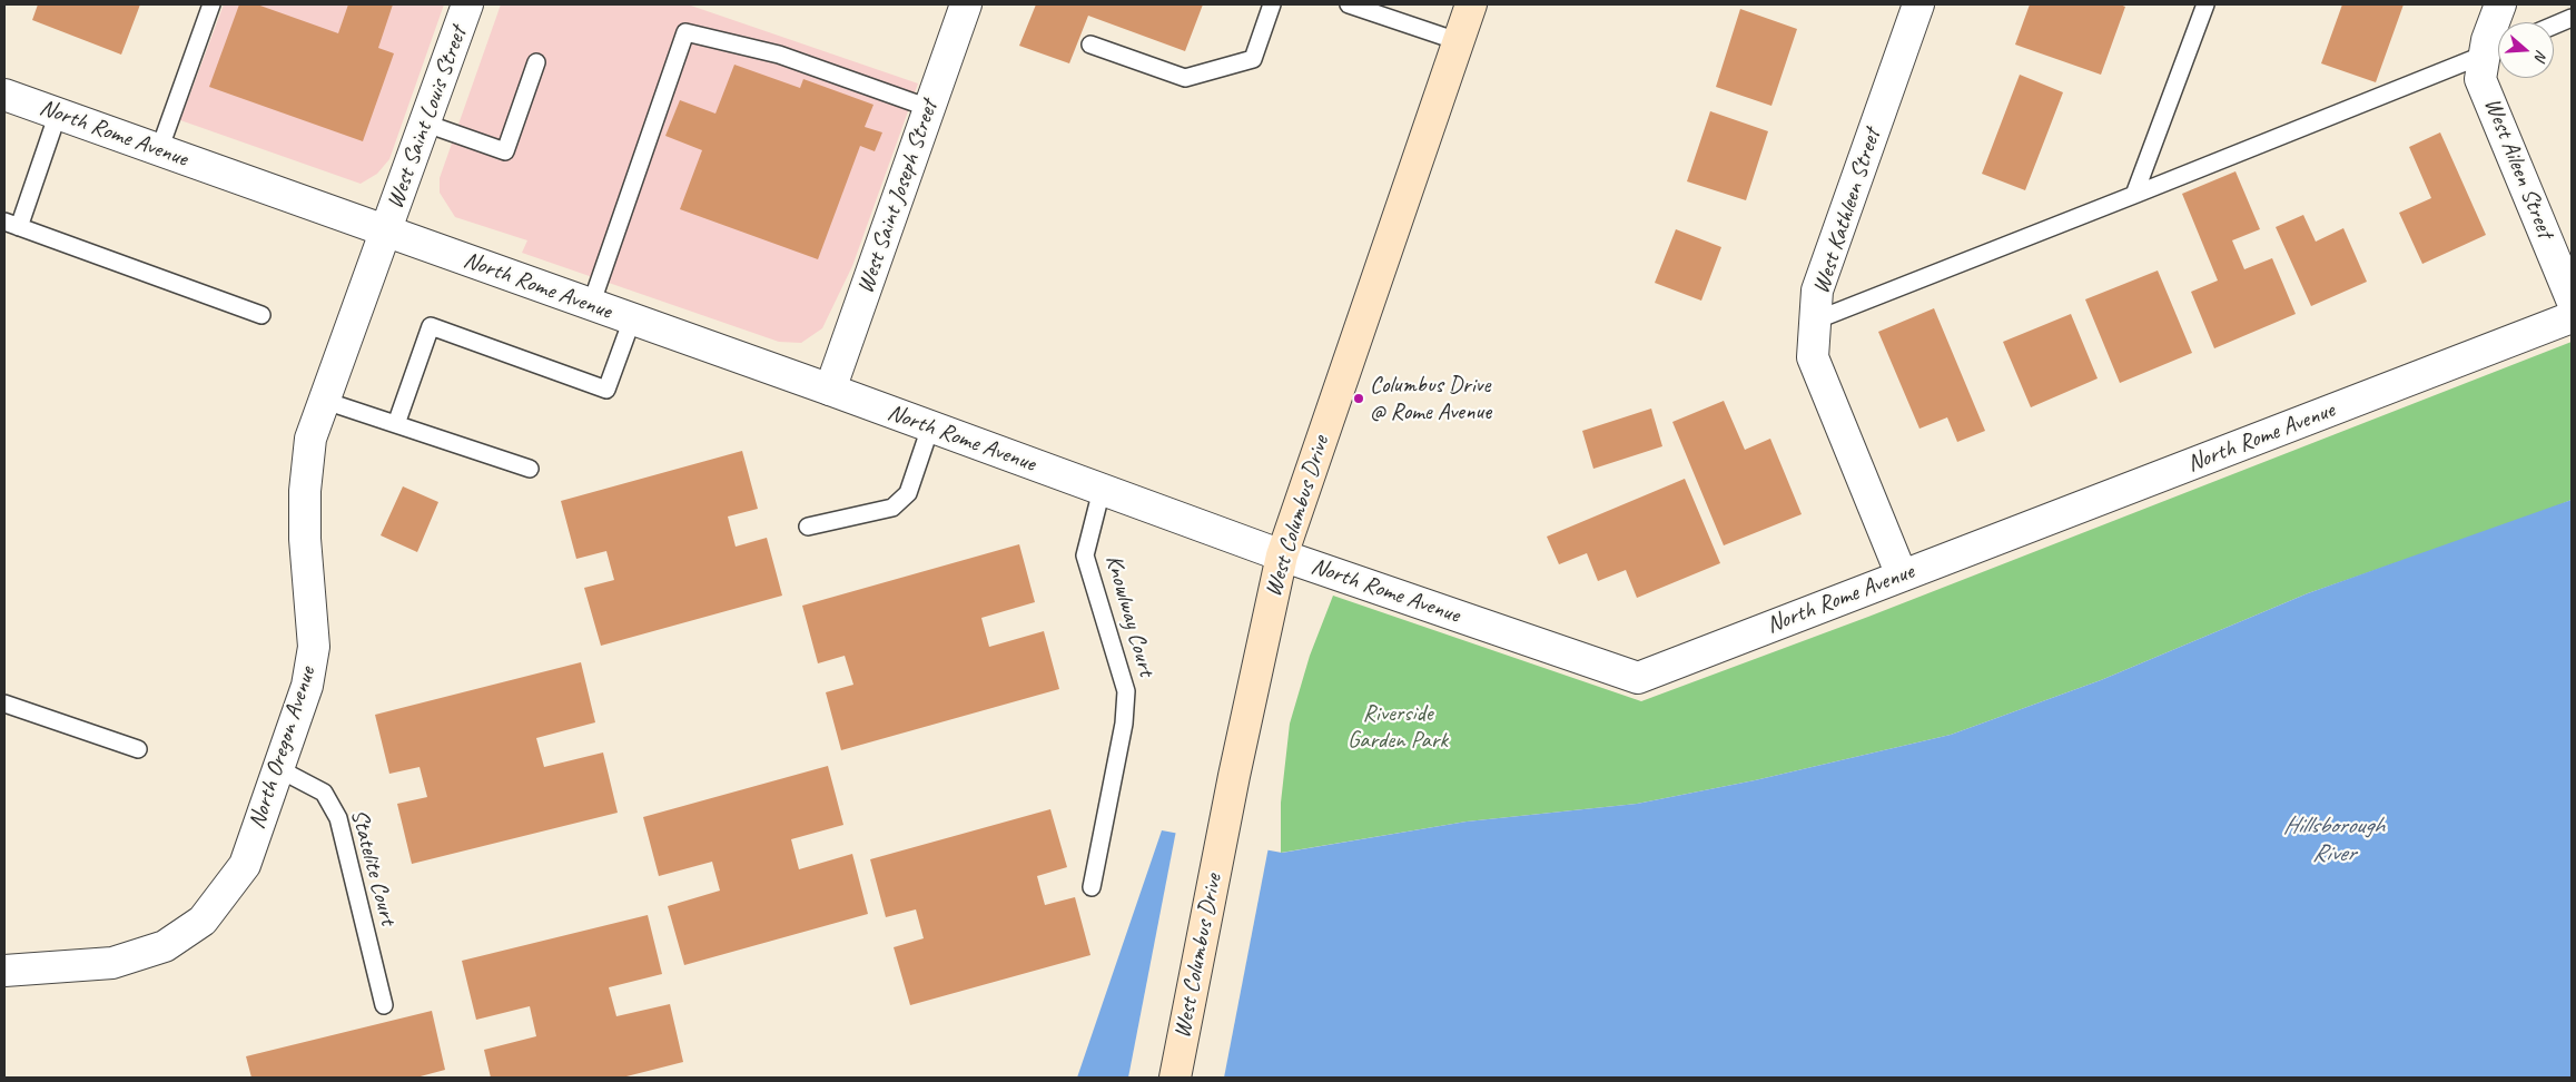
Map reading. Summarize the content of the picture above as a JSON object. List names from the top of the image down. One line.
{"streets":{"main road":["West Columbus Drive"],"street":["West Saint Louis Street","North Rome Avenue","West Aileen Street","West Saint Joseph Street","West Kathleen Street","North Oregon Avenue"],"lane":["Knowlway Court","Statelite Court"]},"crossings":[["West Saint Louis Street","North Rome Avenue"],["West Saint Louis Street","North Oregon Avenue"],["North Rome Avenue","West Saint Joseph Street"],["North Rome Avenue","West Kathleen Street"],["North Rome Avenue","West Columbus Drive"],["North Rome Avenue","Knowlway Court"],["North Rome Avenue","North Oregon Avenue"],["North Oregon Avenue","Statelite Court"]],"water":["Hillsborough River"],"parks":["Riverside Garden Park"],"places":["Columbus Drive @ Rome Avenue"],"north":"right"}
